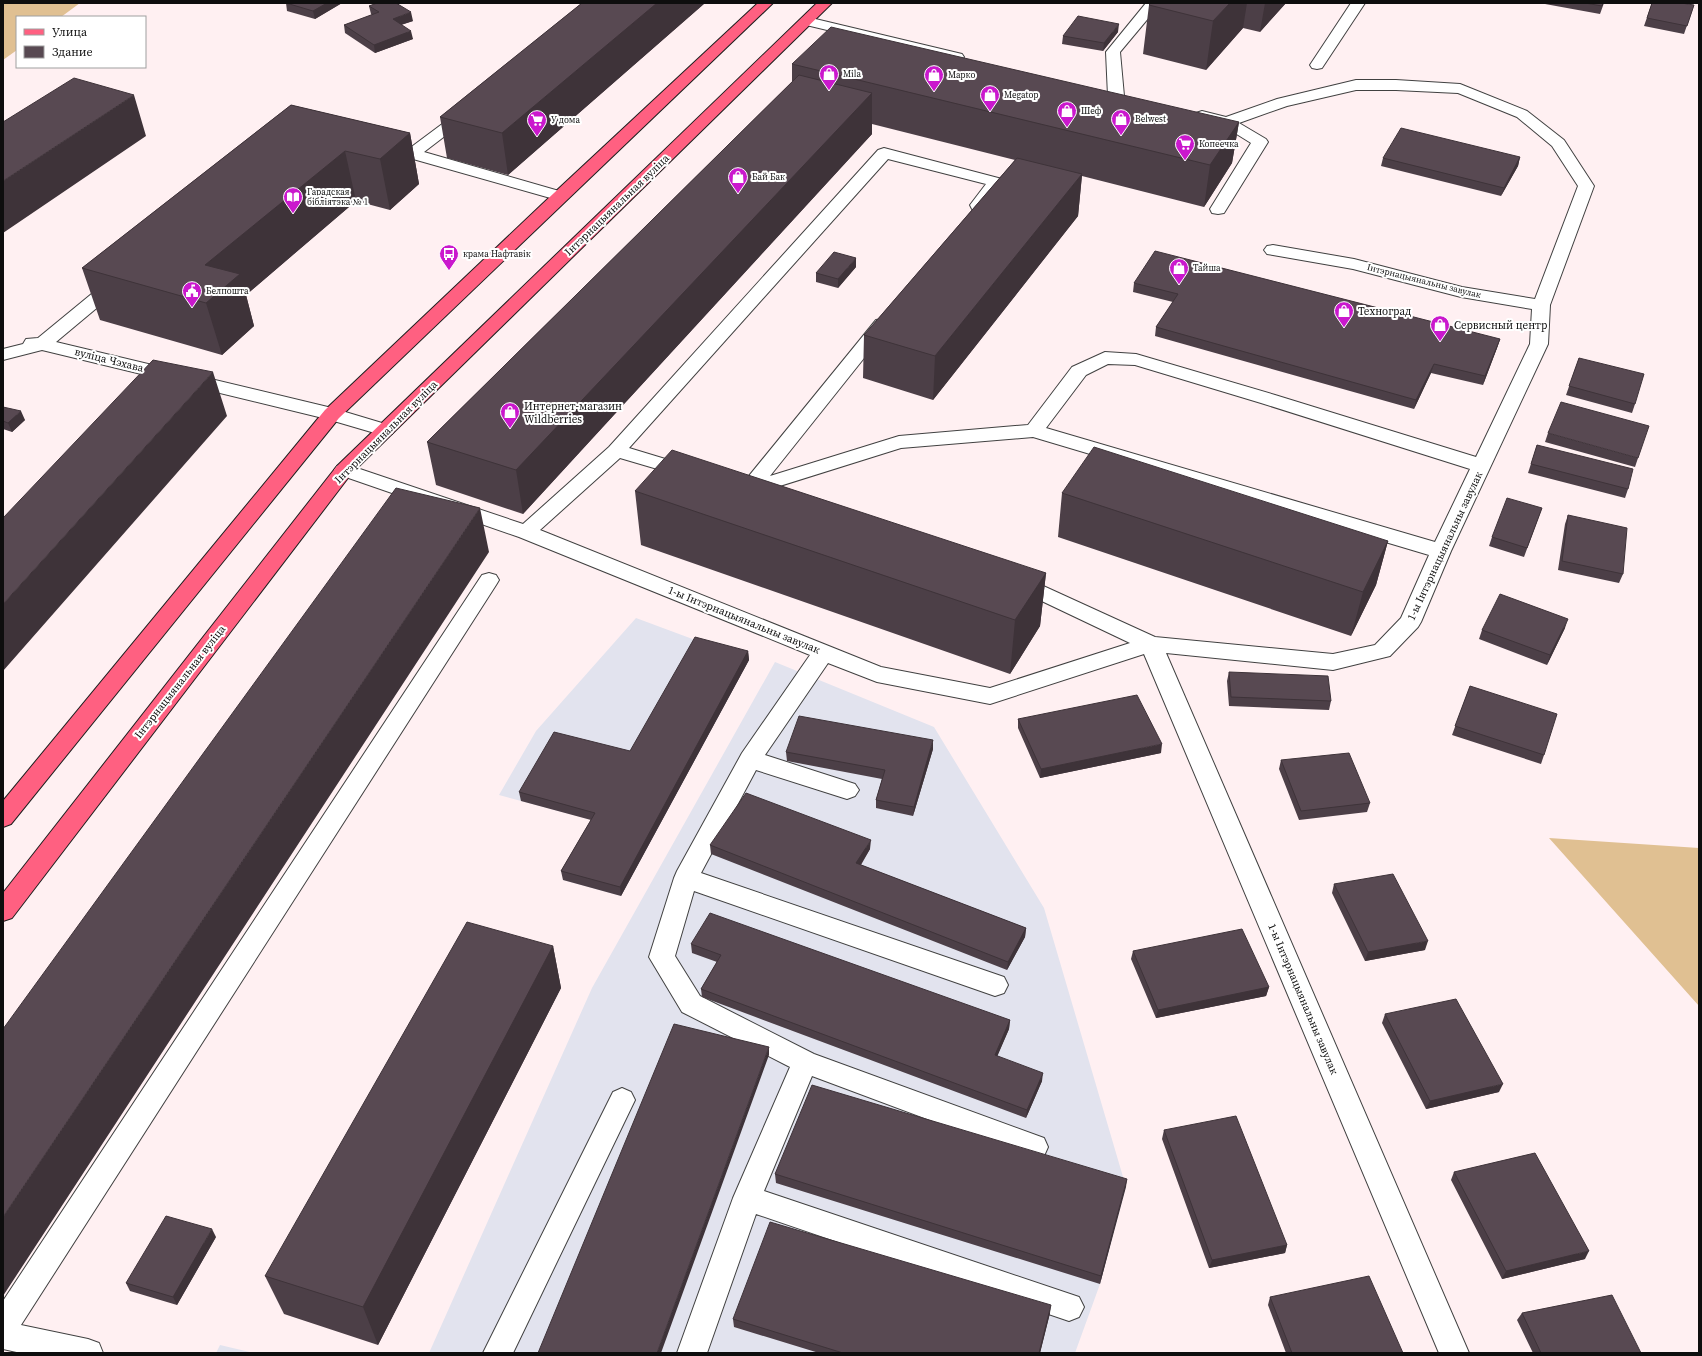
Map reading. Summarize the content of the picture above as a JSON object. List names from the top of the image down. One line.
{"streets":{"main road":["Інтэрнацыянальная вуліца"],"street":["Інтэрнацыянальны завулак","вуліца Чэхава","1-ы Інтэрнацыянальны завулак"]},"crossings":[["Інтэрнацыянальная вуліца","вуліца Чэхава"],["Інтэрнацыянальная вуліца","1-ы Інтэрнацыянальны завулак"],["Інтэрнацыянальны завулак","1-ы Інтэрнацыянальны завулак"]],"places":{"shop":["Mila","Марко","Megatop","Шеф","Belwest","Бай Бак","Тайша","Техноград","Сервисный центр","Интернет-магазин Wildberries"],"supermarket":["У дома","Копеечка"],"library":["Гарадская бібліятэка № 1"],"bus stop":["крама Нафтавік"],"public building":["Белпошта"]},"legend":["Улица","Здание"]}
